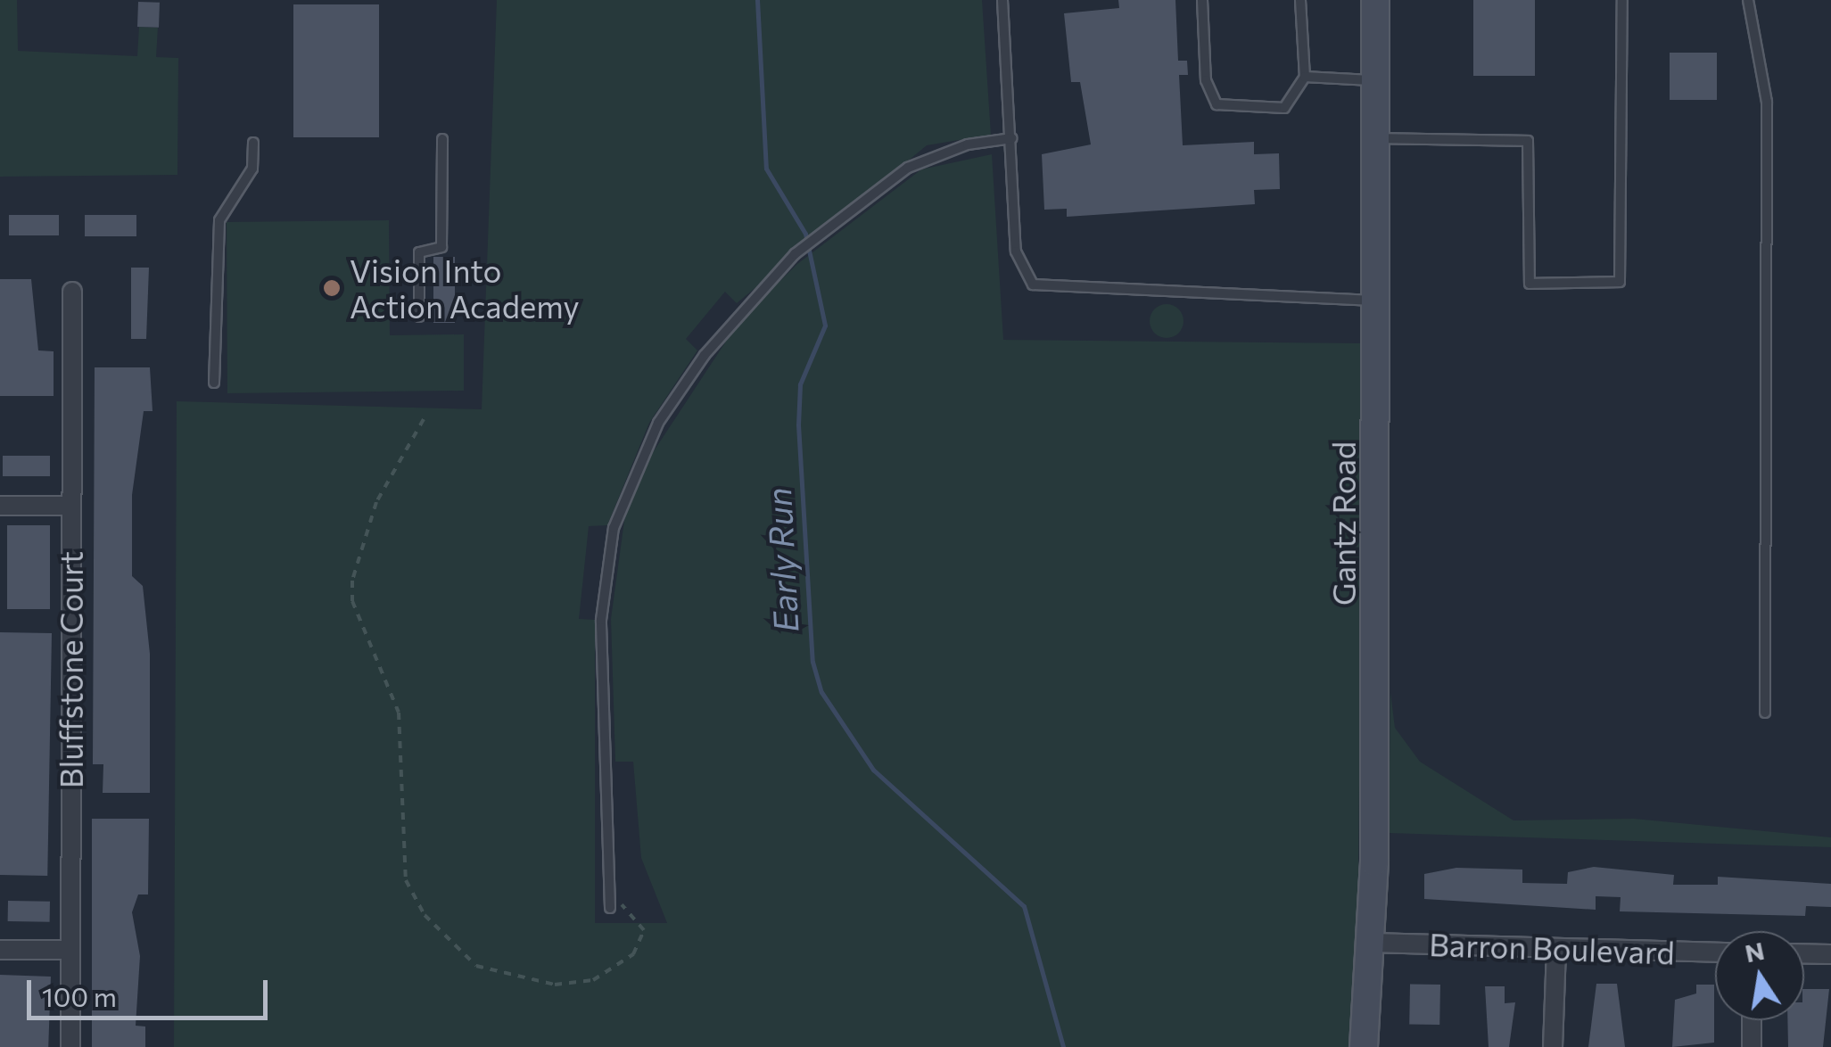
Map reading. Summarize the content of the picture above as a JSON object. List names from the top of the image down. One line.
{"streets":{"main road":["Gantz Road"],"street":["Bluffstone Court","Barron Boulevard"]},"crossings":[["Gantz Road","Barron Boulevard"]],"water":["Early Run"],"places":["Vision Into Action Academy"],"scale_bar":"100 m","north":"top"}
